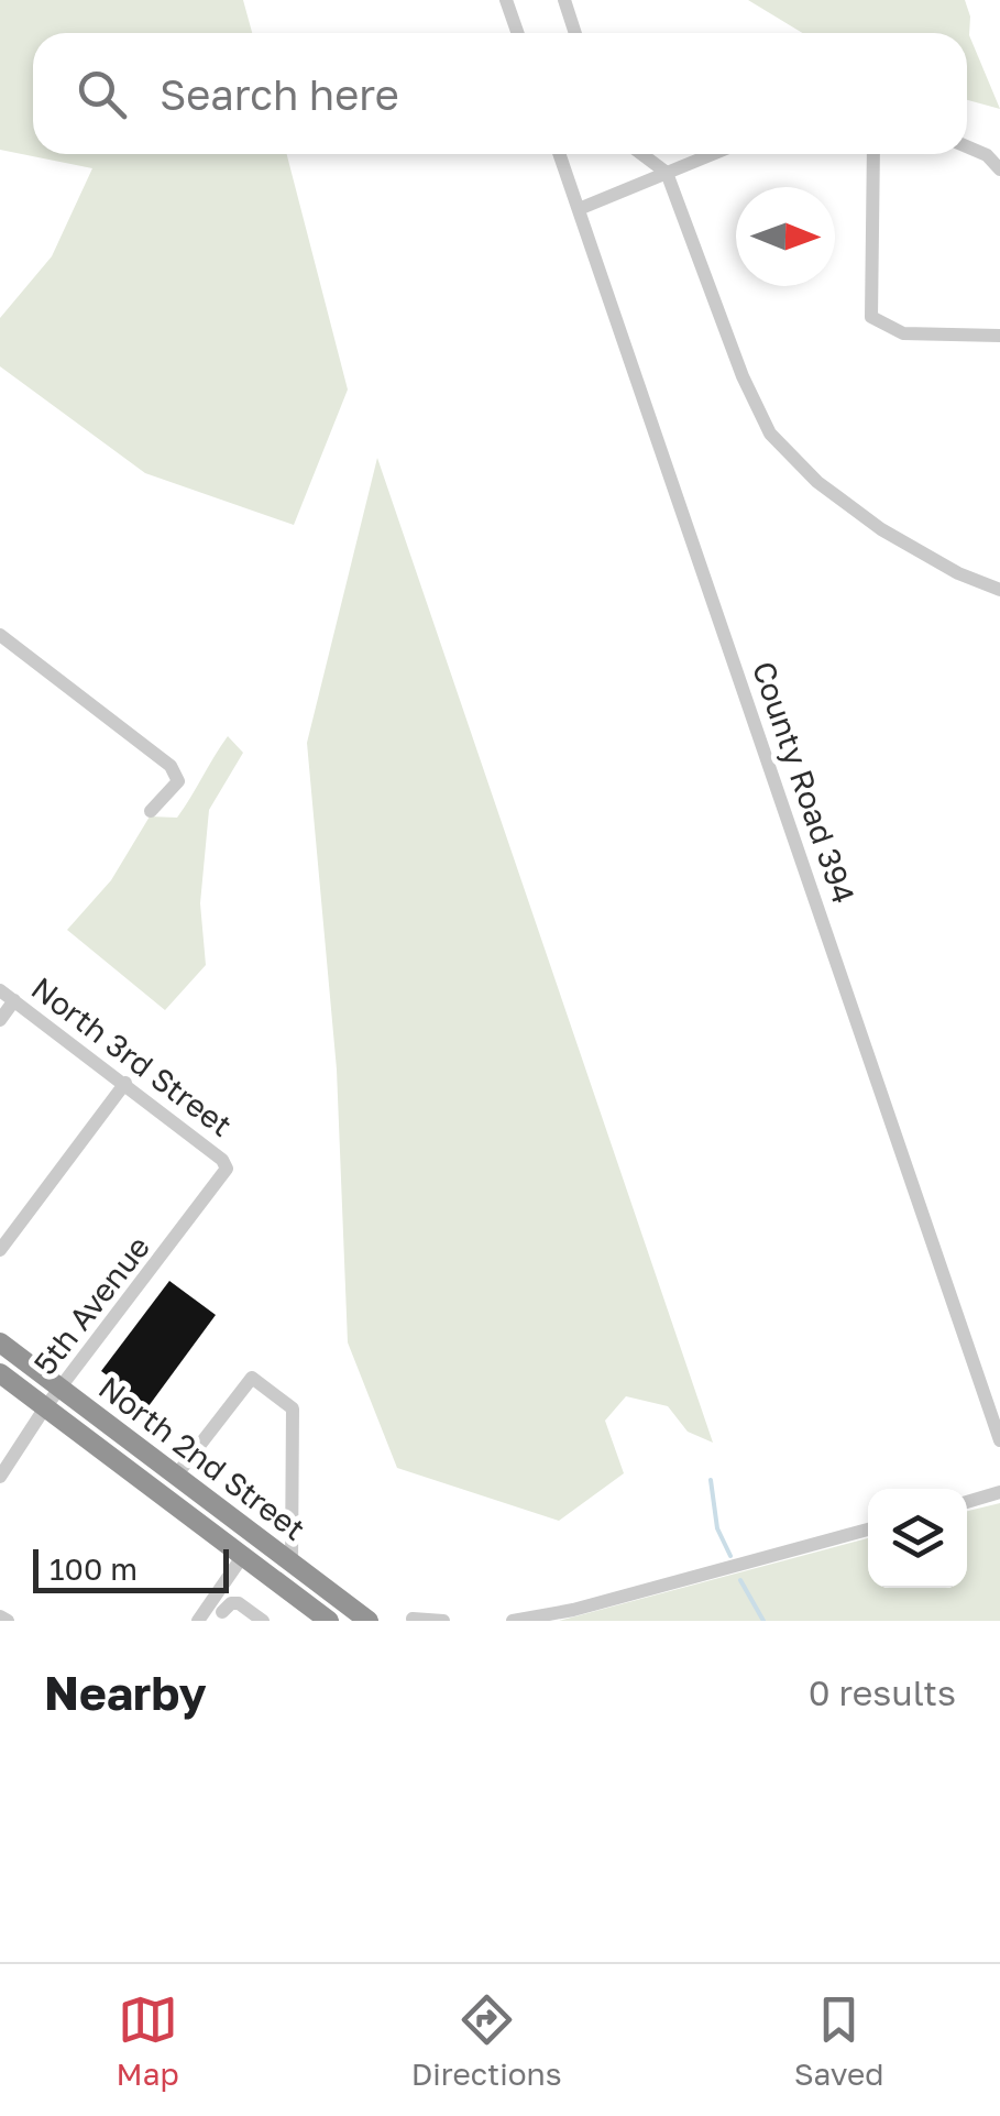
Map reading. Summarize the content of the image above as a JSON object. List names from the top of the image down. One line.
{"streets":{"highway":["North 2nd Street"],"street":["County Road 394","North 3rd Street","5th Avenue"]},"crossings":[["North 3rd Street","5th Avenue"],["5th Avenue","North 2nd Street"]],"scale_bar":"100 m","north":"right","page":{"search":"Search here","scale":"100 m","heading":["Nearby","0 results"],"nav":["Map","Directions","Saved"]}}
